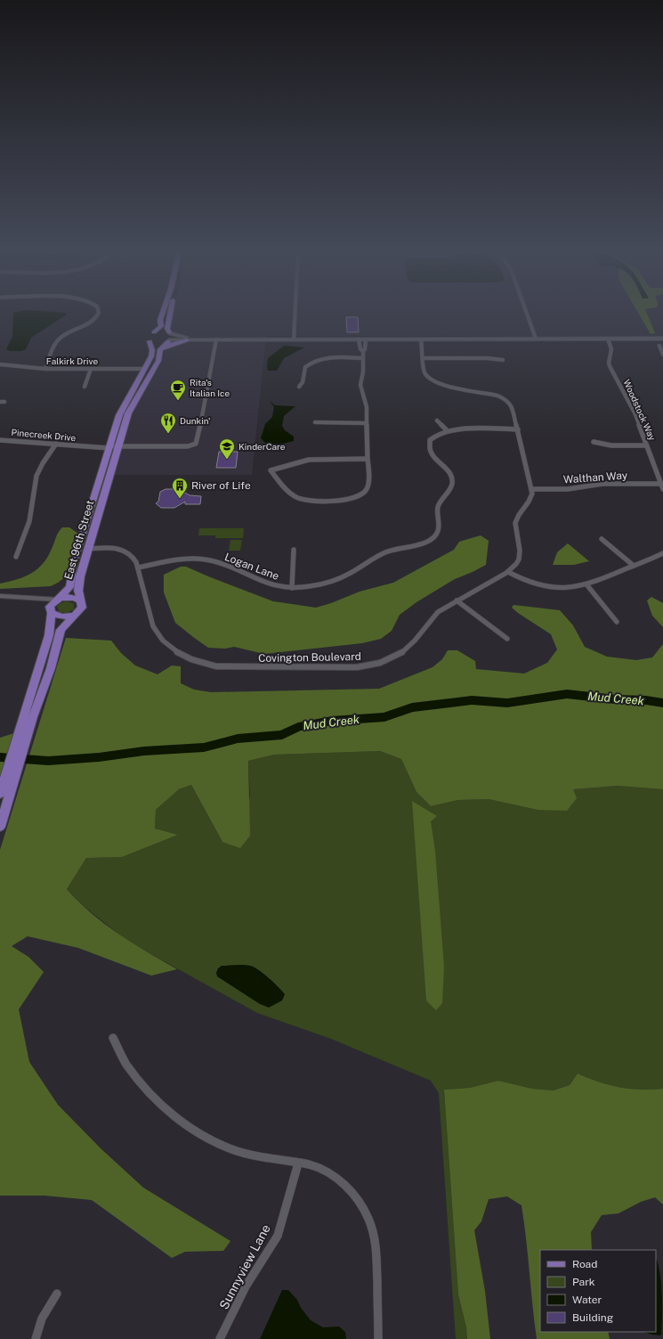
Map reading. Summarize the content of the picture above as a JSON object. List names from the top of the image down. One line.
{"streets":{"main road":["East 96th Street"],"street":["Falkirk Drive","Woodstock Way","Pinecreek Drive","Walthan Way","Logan Lane","Covington Boulevard","Sunnyview Lane"]},"crossings":[["Falkirk Drive","East 96th Street"],["Woodstock Way","Walthan Way"],["Pinecreek Drive","East 96th Street"],["Walthan Way","Covington Boulevard"],["East 96th Street","Covington Boulevard"],["Logan Lane","Covington Boulevard"]],"water":["Mud Creek"],"places":{"cafe":["Rita's Italian Ice"],"restaurant":["Dunkin'"],"school or university":["KinderCare"],"building":["River of Life"]},"legend":["Road","Park","Water","Building"]}
